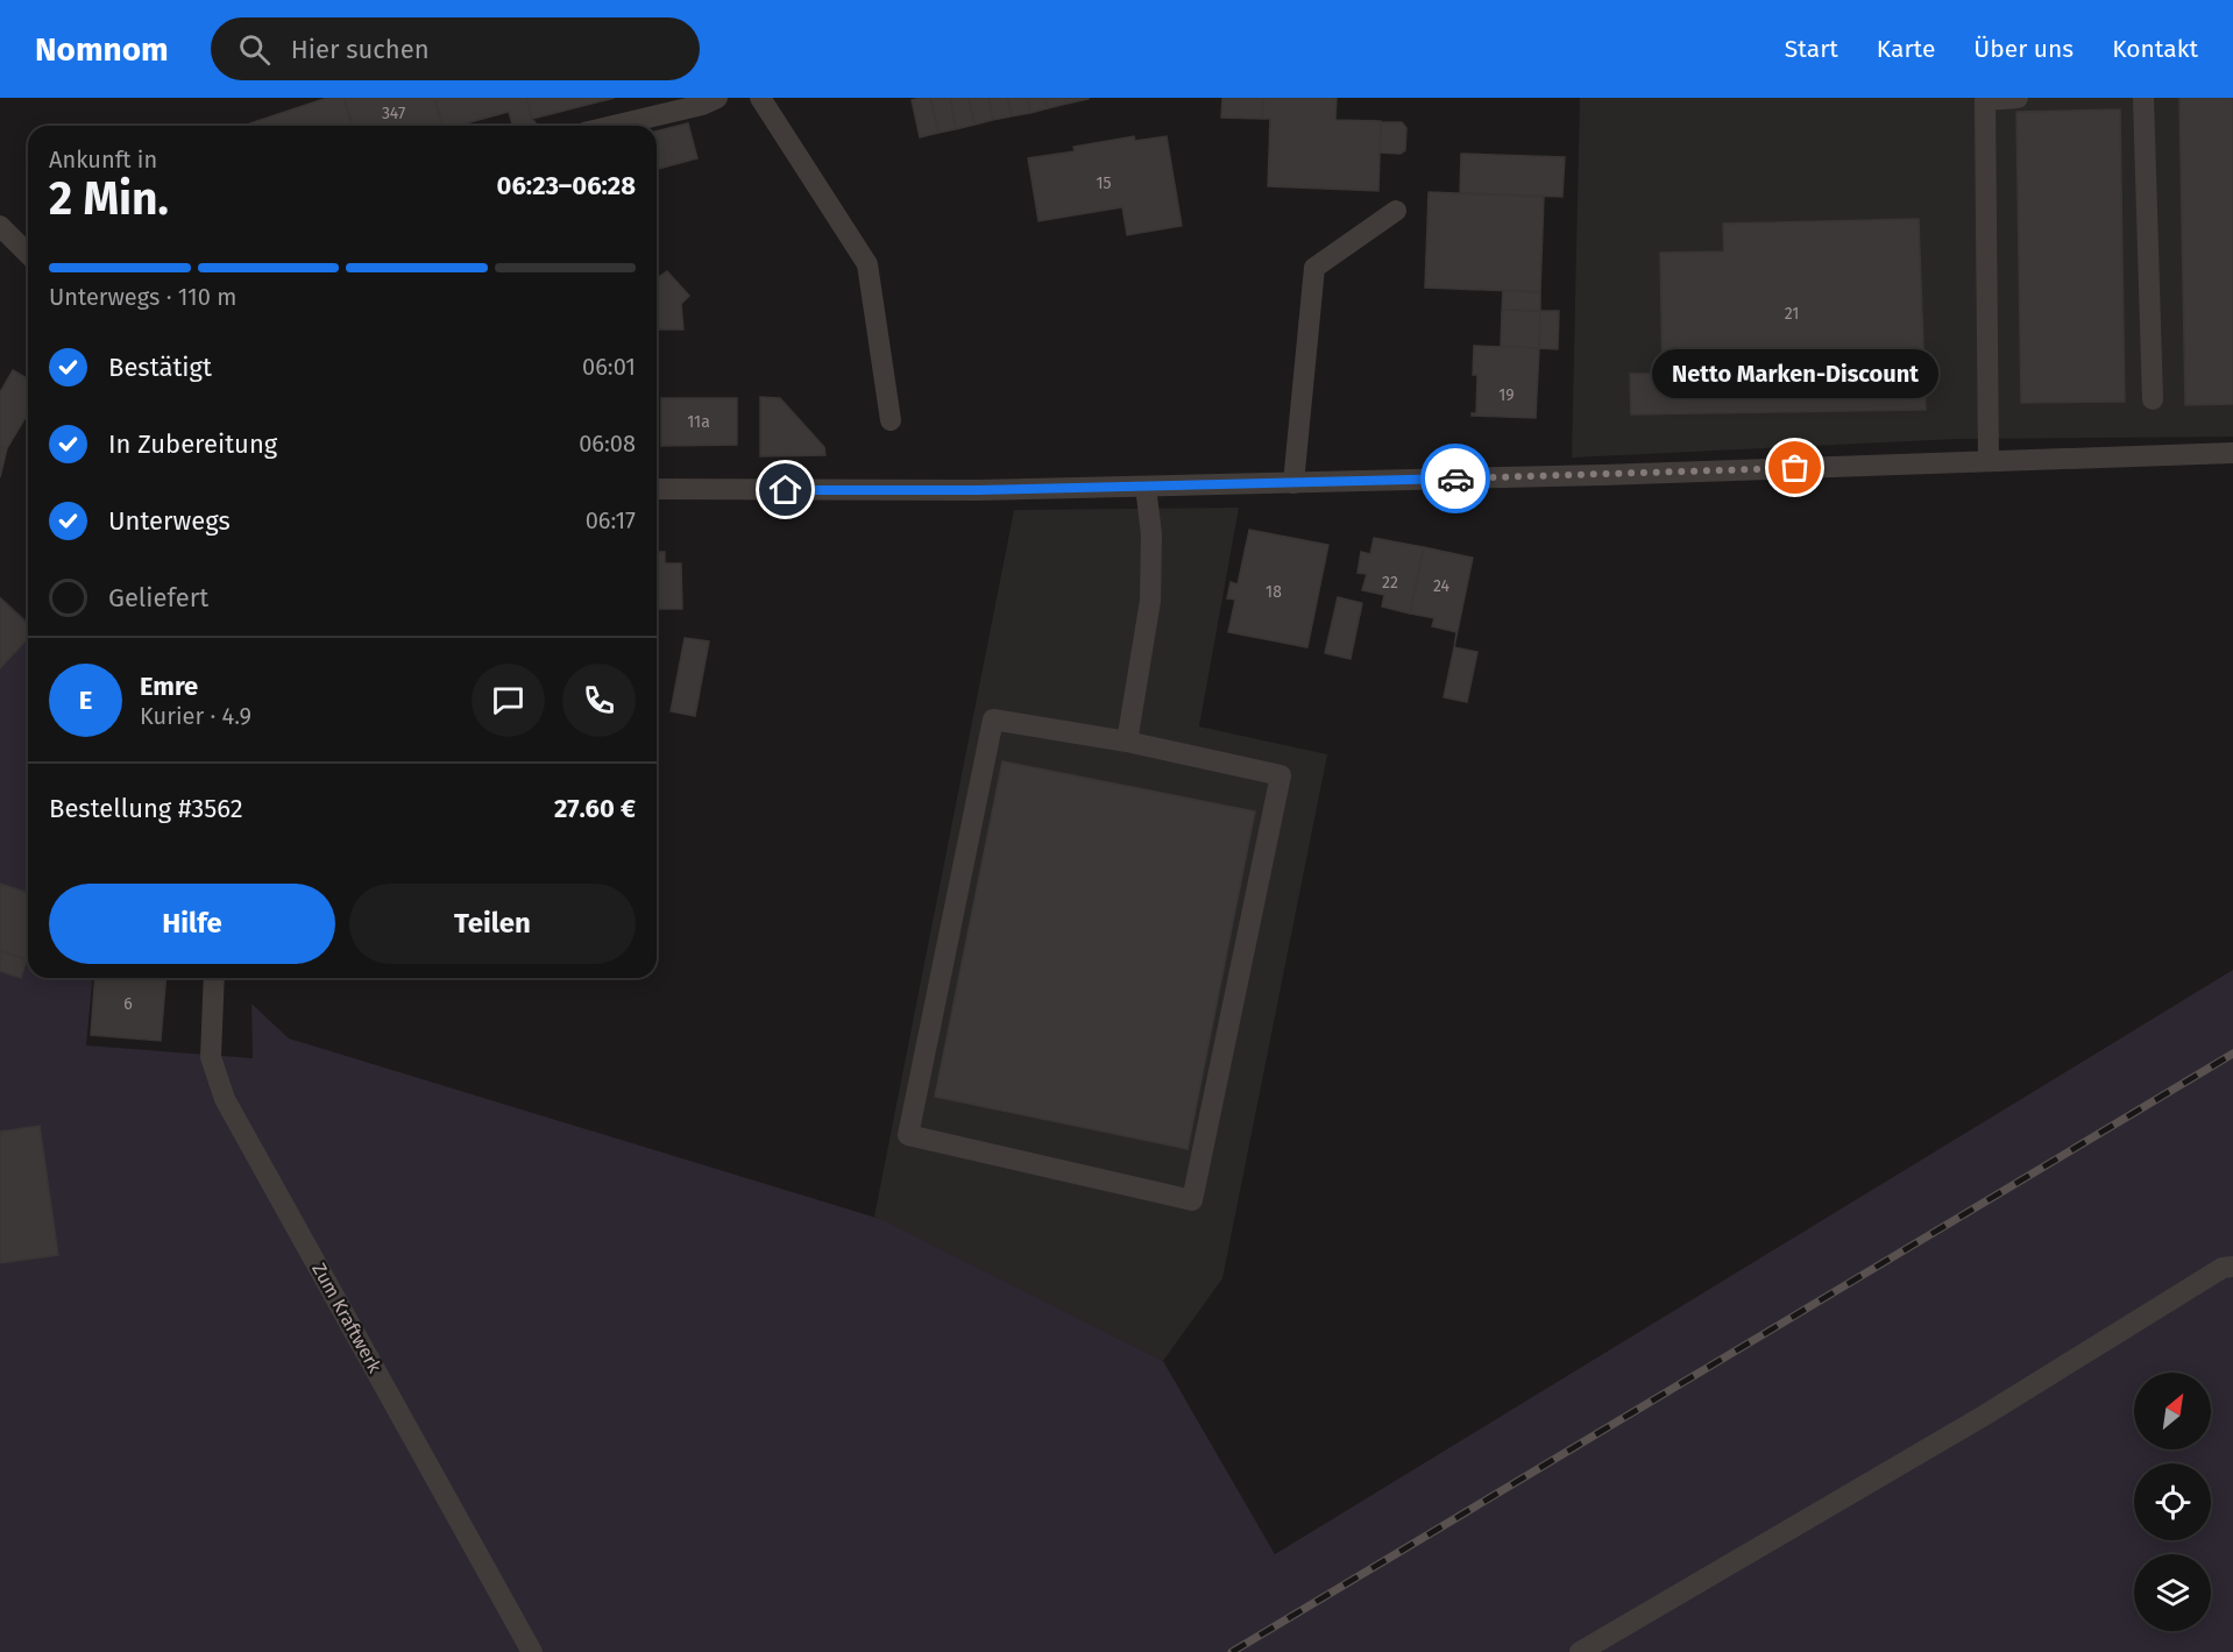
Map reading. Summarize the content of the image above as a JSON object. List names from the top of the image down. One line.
{"streets":{"street":["Zum Kraftwerk"]},"places":["Netto Marken-Discount"],"house_numbers":["347","15","21","19","11a","22","24","18","6"],"north":"top right","page":{"header":"Nomnom","search":"Hier suchen","nav":["Start","Karte","Über uns","Kontakt"],"heading":["2 Min.","Ankunft in","06:23–06:28"],"panel":["Emre","Kurier · 4.9","Bestellung #3562","27.60 €"],"bar":"Unterwegs · 110 m","list":[["Bestätigt","06:01"],["In Zubereitung","06:08"],["Unterwegs","06:17"],"Geliefert"],"bubble":"Netto Marken-Discount","round":"E","buttons":["Hilfe","Teilen"]}}
